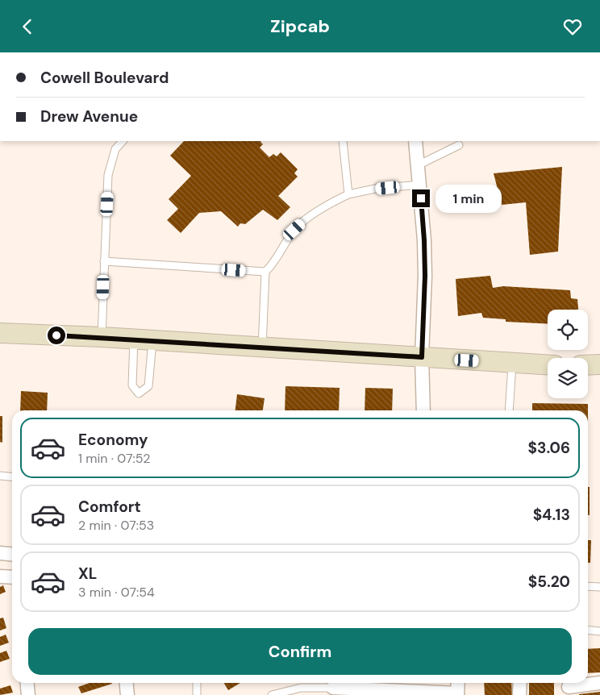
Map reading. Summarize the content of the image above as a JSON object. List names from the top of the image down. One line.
{"page":{"header":"Zipcab","banner":["Cowell Boulevard","Drew Avenue"],"bubble":"1 min","list":[{"name":"Economy","note":"1 min · 07:52","value":"$3.06"},{"name":"Comfort","note":"2 min · 07:53","value":"$4.13"},{"name":"XL","note":"3 min · 07:54","value":"$5.20"}],"buttons":"Confirm"}}
